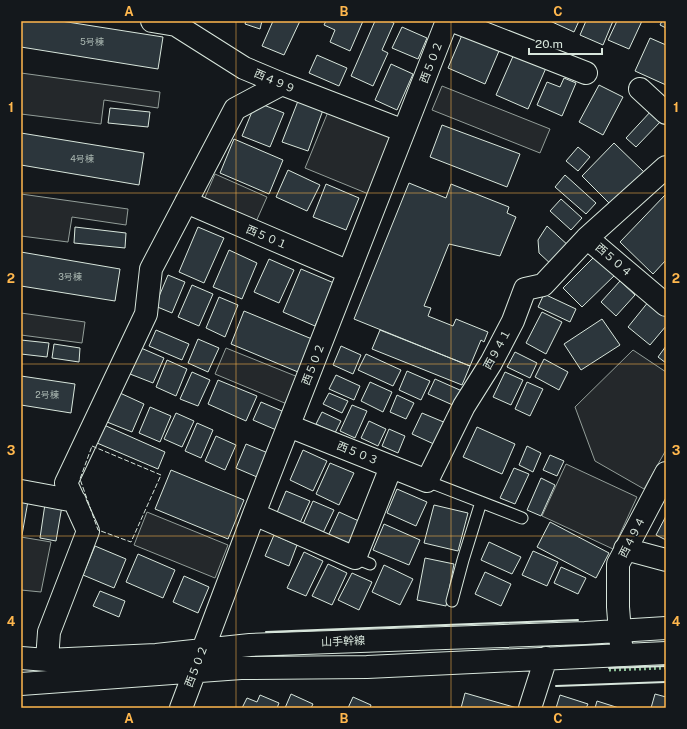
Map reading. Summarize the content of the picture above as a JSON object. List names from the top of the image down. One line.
{"streets":{"street":["西５０２","西４９９","西５０１","西５０４","西９４１","西５０３","西４９４","山手幹線"]},"crossings":[["西５０２","西４９９"],["西５０２","西５０１"],["西５０２","西５０３"],["西５０２","山手幹線"],["西５０４","西９４１"],["西９４１","西５０３"],["西４９４","山手幹線"]],"house_numbers":["5号棟","4号棟","3号棟","2号棟"],"scale_bar":"20 m","grid":{"columns":["A","B","C"],"rows":["1","2","3","4"]}}
